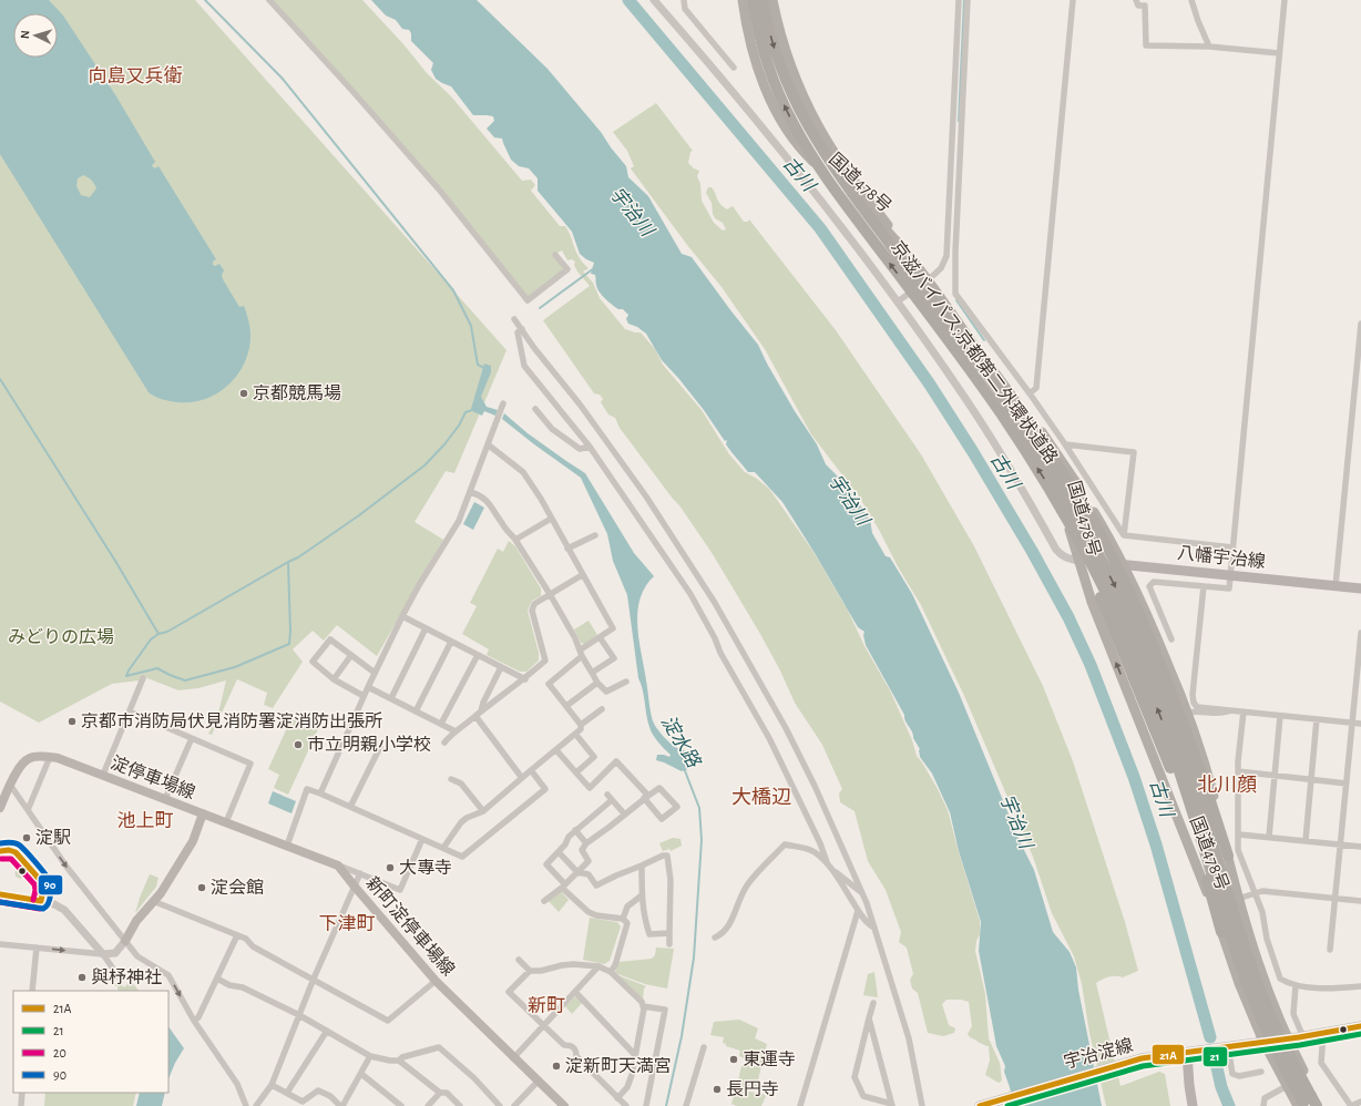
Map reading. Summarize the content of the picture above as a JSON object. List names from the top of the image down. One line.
{"streets":{"highway":["国道478号","京滋バイパス;京都第二外環状道路"],"main road":["八幡宇治線","淀停車場線","新町淀停車場線","宇治淀線"]},"crossings":[["国道478号","京滋バイパス;京都第二外環状道路"],["国道478号","八幡宇治線"],["国道478号","宇治淀線"]],"districts":["向島又兵衛","北川顔","大橋辺","池上町","下津町","新町"],"water":["古川","宇治川","淀水路"],"parks":["みどりの広場"],"places":["京都競馬場","京都市消防局伏見消防署淀消防出張所","市立明親小学校","淀駅","大專寺","淀会館","與杼神社","東運寺","淀新町天満宮","長円寺"],"lines":["transit line 90","transit line 21A","transit line 20","transit line 21"],"legend":["21A","21","20","90"],"north":"left"}
